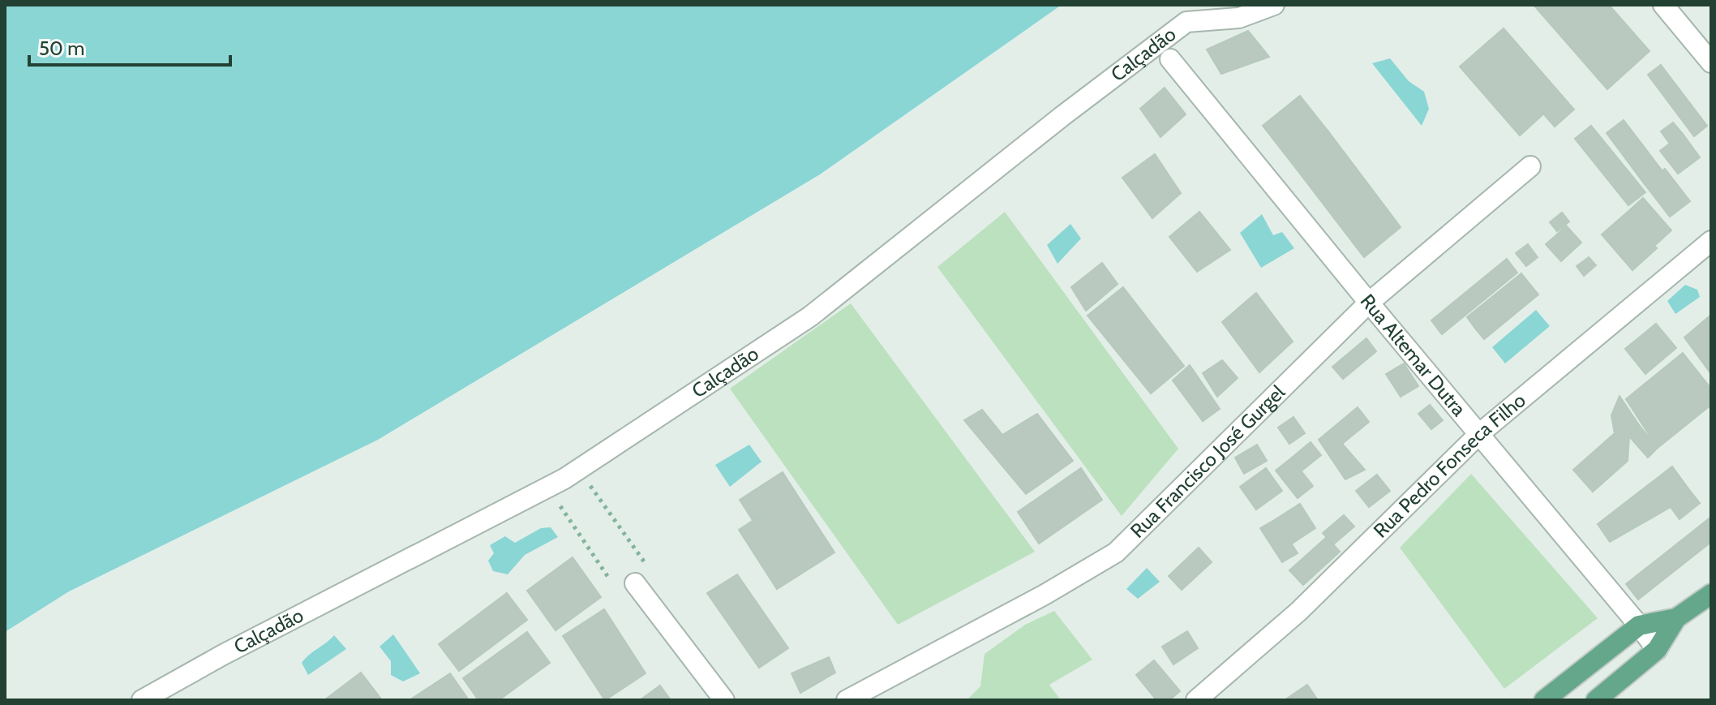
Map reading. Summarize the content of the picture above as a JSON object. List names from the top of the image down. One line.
{"streets":{"street":["Calçadão","Rua Altemar Dutra","Rua Francisco José Gurgel","Rua Pedro Fonseca Filho"]},"crossings":[["Rua Altemar Dutra","Rua Francisco José Gurgel"],["Rua Altemar Dutra","Rua Pedro Fonseca Filho"]],"scale_bar":"50 m"}
